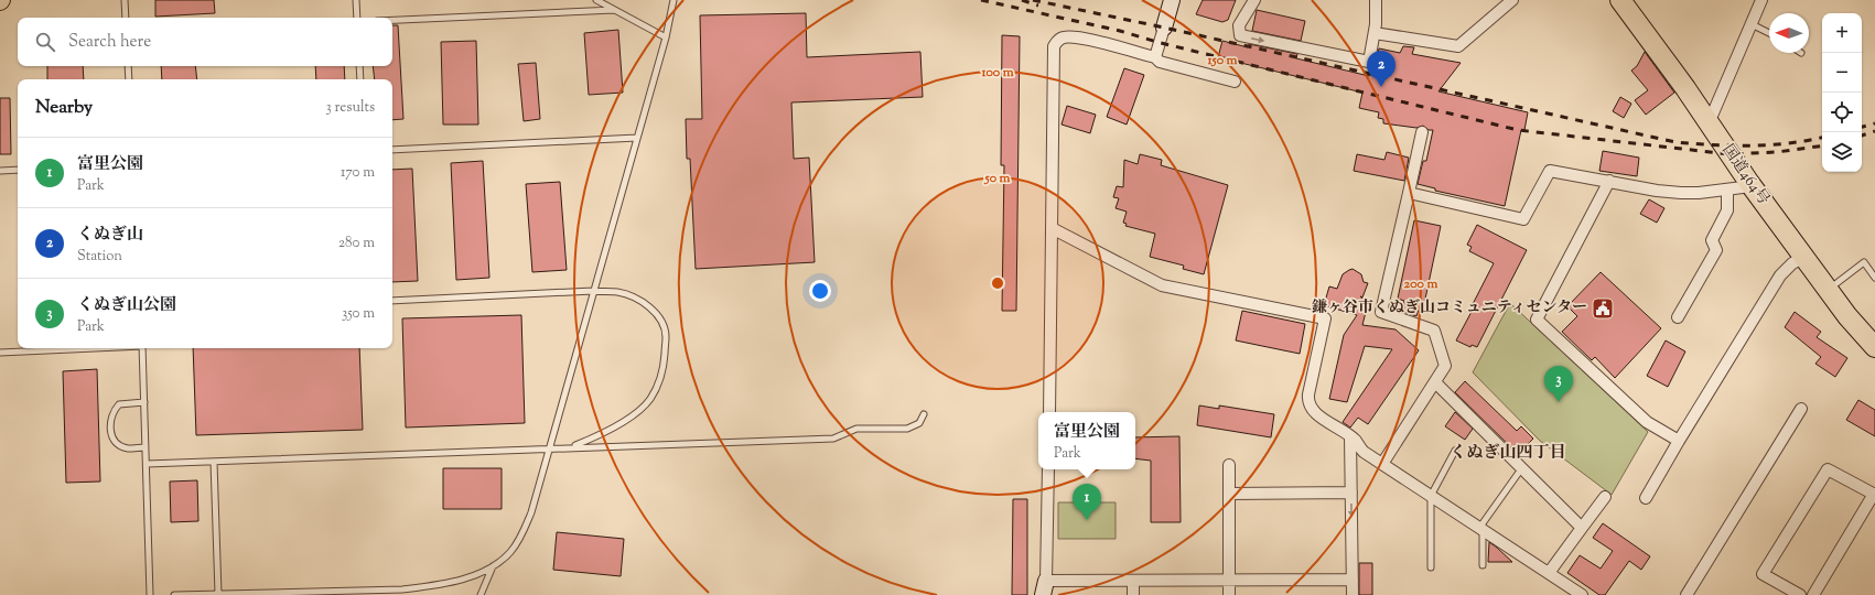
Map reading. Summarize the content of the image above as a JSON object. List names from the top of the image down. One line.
{"streets":{"highway":["国道464号"]},"districts":["くぬぎ山四丁目"],"places":{"public building":["鎌ヶ谷市くぬぎ山コミュニティセンター"]},"north":"left","page":{"map_buttons":["+","−"],"search":"Search here","pins":["2","3","1"],"heading":["Nearby","3 results"],"list":[{"mark":"1","name":"富里公園","note":"Park","value":"170 m"},{"mark":"2","name":"くぬぎ山","note":"Station","value":"280 m"},{"mark":"3","name":"くぬぎ山公園","note":"Park","value":"350 m"}],"popup":["富里公園","Park"]},"rings":["150 m","100 m","50 m","200 m"]}
